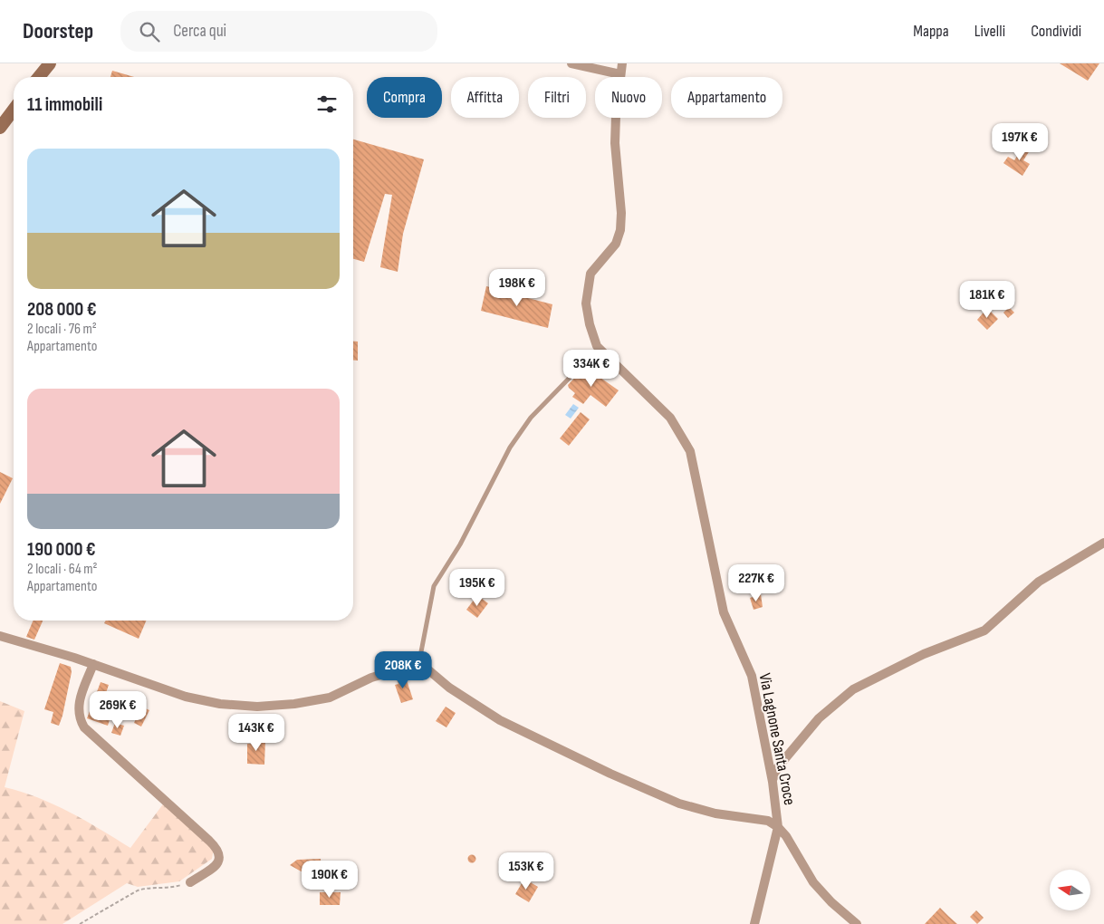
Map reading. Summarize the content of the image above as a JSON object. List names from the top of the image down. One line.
{"streets":{"street":["Via Lagnone Santa Croce"]},"north":"left","page":{"header":"Doorstep","search":"Cerca qui","nav":["Mappa","Livelli","Condividi"],"chip":["Compra","Affitta","Filtri","Nuovo","Appartamento"],"heading":"11 immobili","price":["197K €","198K €","181K €","334K €","227K €","195K €","208K €","269K €","143K €","153K €","190K €"],"list":[{"name":"208 000 €","note":"2 locali · 76 m² · Appartamento"},{"name":"190 000 €","note":"2 locali · 64 m² · Appartamento"}]}}
